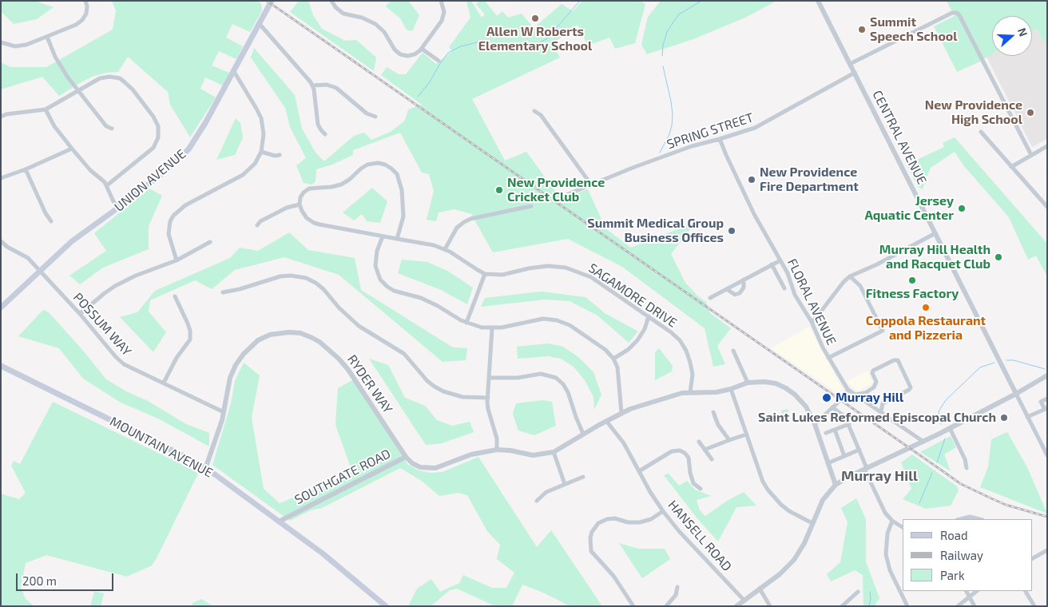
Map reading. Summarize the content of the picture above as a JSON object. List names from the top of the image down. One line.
{"streets":{"main road":["UNION AVENUE","MOUNTAIN AVENUE"],"street":["SPRING STREET","CENTRAL AVENUE","SAGAMORE DRIVE","FLORAL AVENUE","POSSUM WAY","RYDER WAY","SOUTHGATE ROAD","HANSELL ROAD"]},"crossings":[["SPRING STREET","CENTRAL AVENUE"],["SPRING STREET","FLORAL AVENUE"],["UNION AVENUE","POSSUM WAY"],["SAGAMORE DRIVE","SOUTHGATE ROAD"],["POSSUM WAY","RYDER WAY"],["RYDER WAY","MOUNTAIN AVENUE"],["RYDER WAY","SOUTHGATE ROAD"],["MOUNTAIN AVENUE","SOUTHGATE ROAD"],["SOUTHGATE ROAD","HANSELL ROAD"]],"districts":["Murray Hill"],"places":["Allen W Roberts Elementary School","Summit Speech School","New Providence High School","New Providence Fire Department","New Providence Cricket Club","Jersey Aquatic Center","Summit Medical Group Business Offices","Murray Hill Health and Racquet Club","Fitness Factory","Coppola Restaurant and Pizzeria","Murray Hill","Saint Lukes Reformed Episcopal Church"],"legend":["Road","Railway","Park"],"scale_bar":"200 m","north":"right"}
